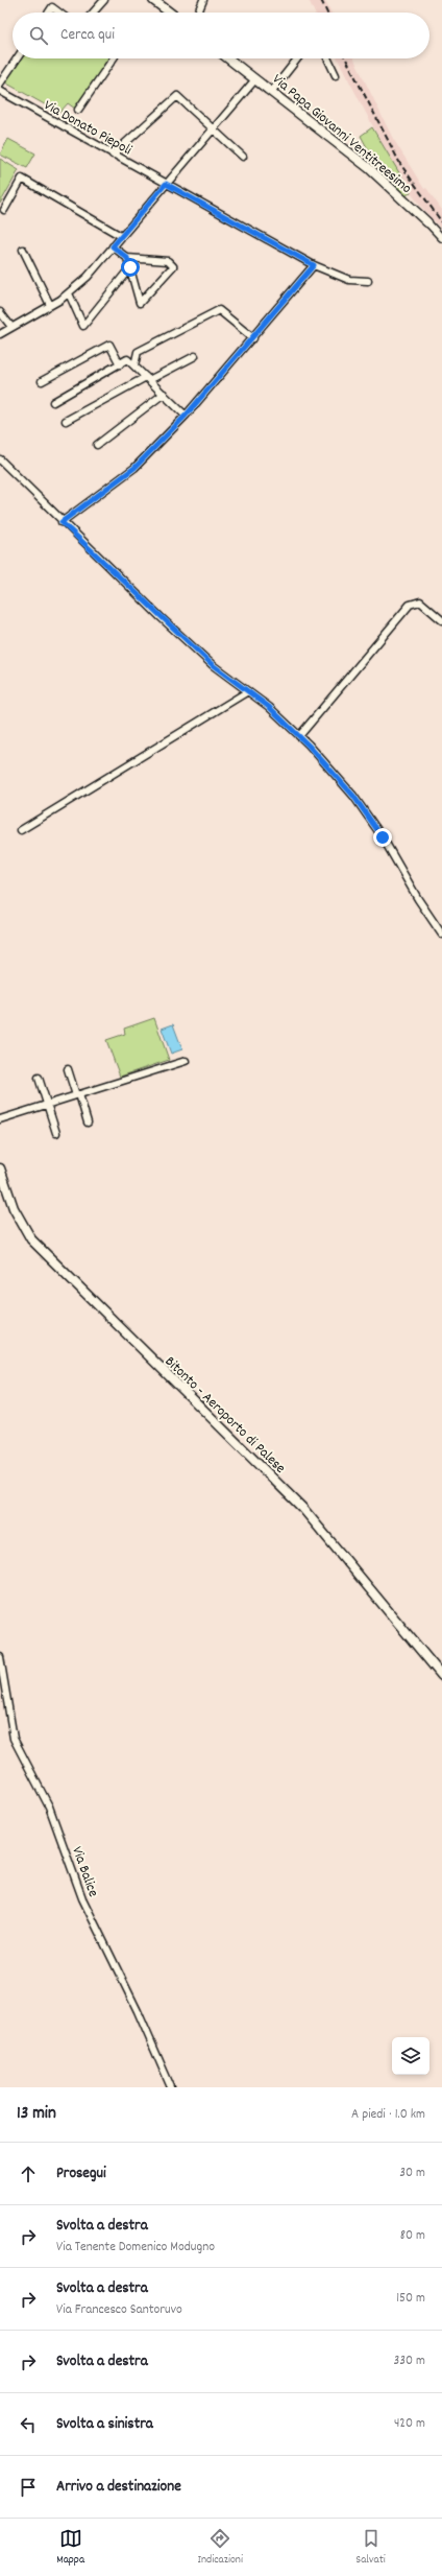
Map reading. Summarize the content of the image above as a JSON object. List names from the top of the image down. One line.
{"streets":{"main road":["Via Papa Giovanni Ventitreesimo","Bitonto - Aeroporto di Palese"],"street":["Via Donato Piepoli","Via Balice"]},"page":{"search":"Cerca qui","heading":["13 min","A piedi · 1.0 km"],"list":[["Prosegui","30 m"],["Svolta a destra","Via Tenente Domenico Modugno","80 m"],["Svolta a destra","Via Francesco Santoruvo","150 m"],["Svolta a destra","330 m"],["Svolta a sinistra","420 m"],"Arrivo a destinazione"],"nav":["Mappa","Indicazioni","Salvati"]}}
